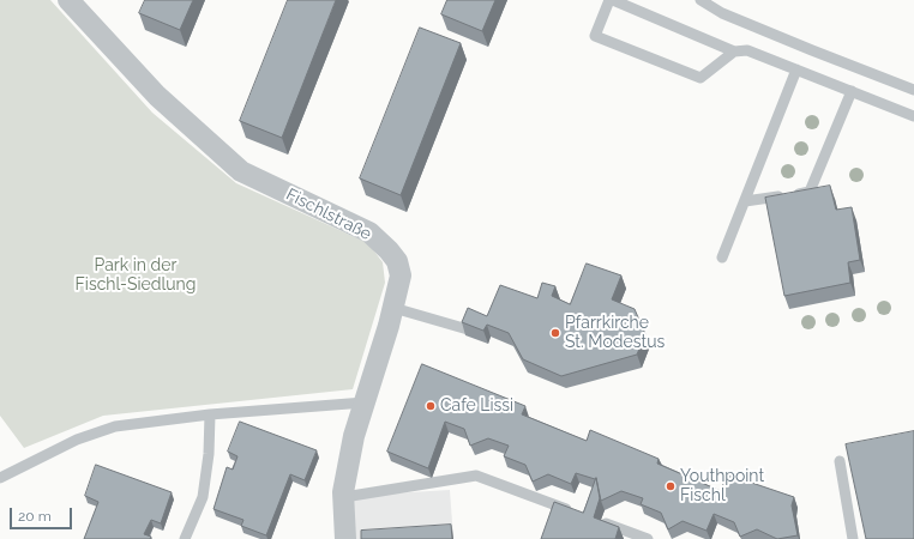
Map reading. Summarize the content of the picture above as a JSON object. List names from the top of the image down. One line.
{"streets":{"street":["Fischlstraße"]},"parks":["Park in der Fischl-Siedlung"],"places":["Pfarrkirche St. Modestus","Cafe Lissi","Youthpoint Fischl"],"scale_bar":"20 m"}
